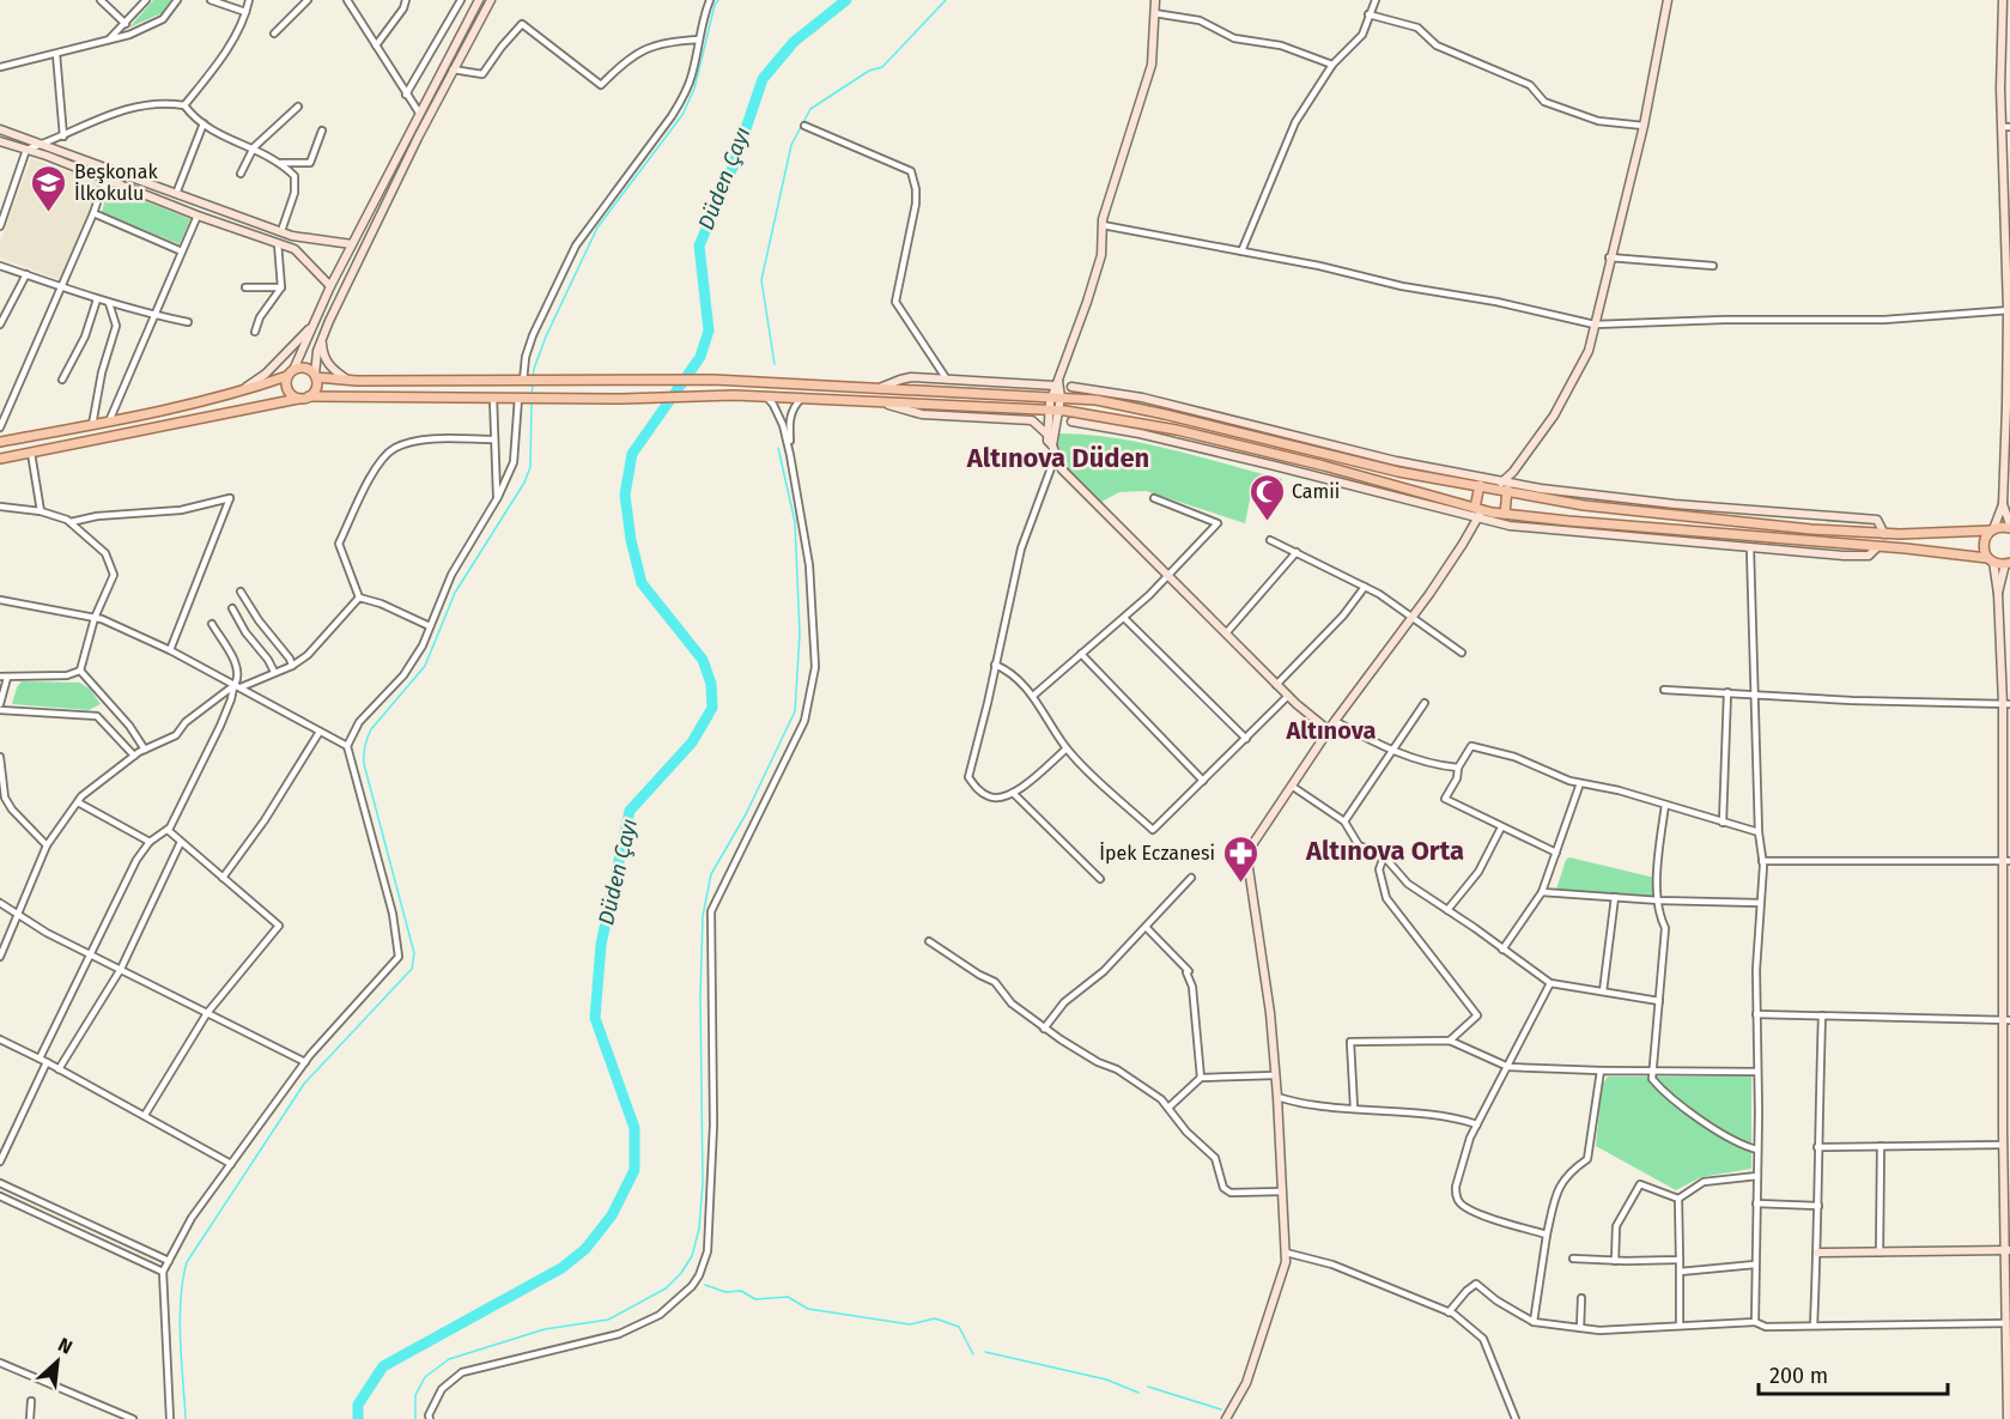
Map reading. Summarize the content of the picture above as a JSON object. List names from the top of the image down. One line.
{"districts":["Altınova Düden","Altınova","Altınova Orta"],"water":["Düden Çayı"],"places":{"school or university":["Beşkonak İlkokulu"],"mosque":["Camii"],"pharmacy":["İpek Eczanesi"]},"scale_bar":"200 m","north":"top right"}
